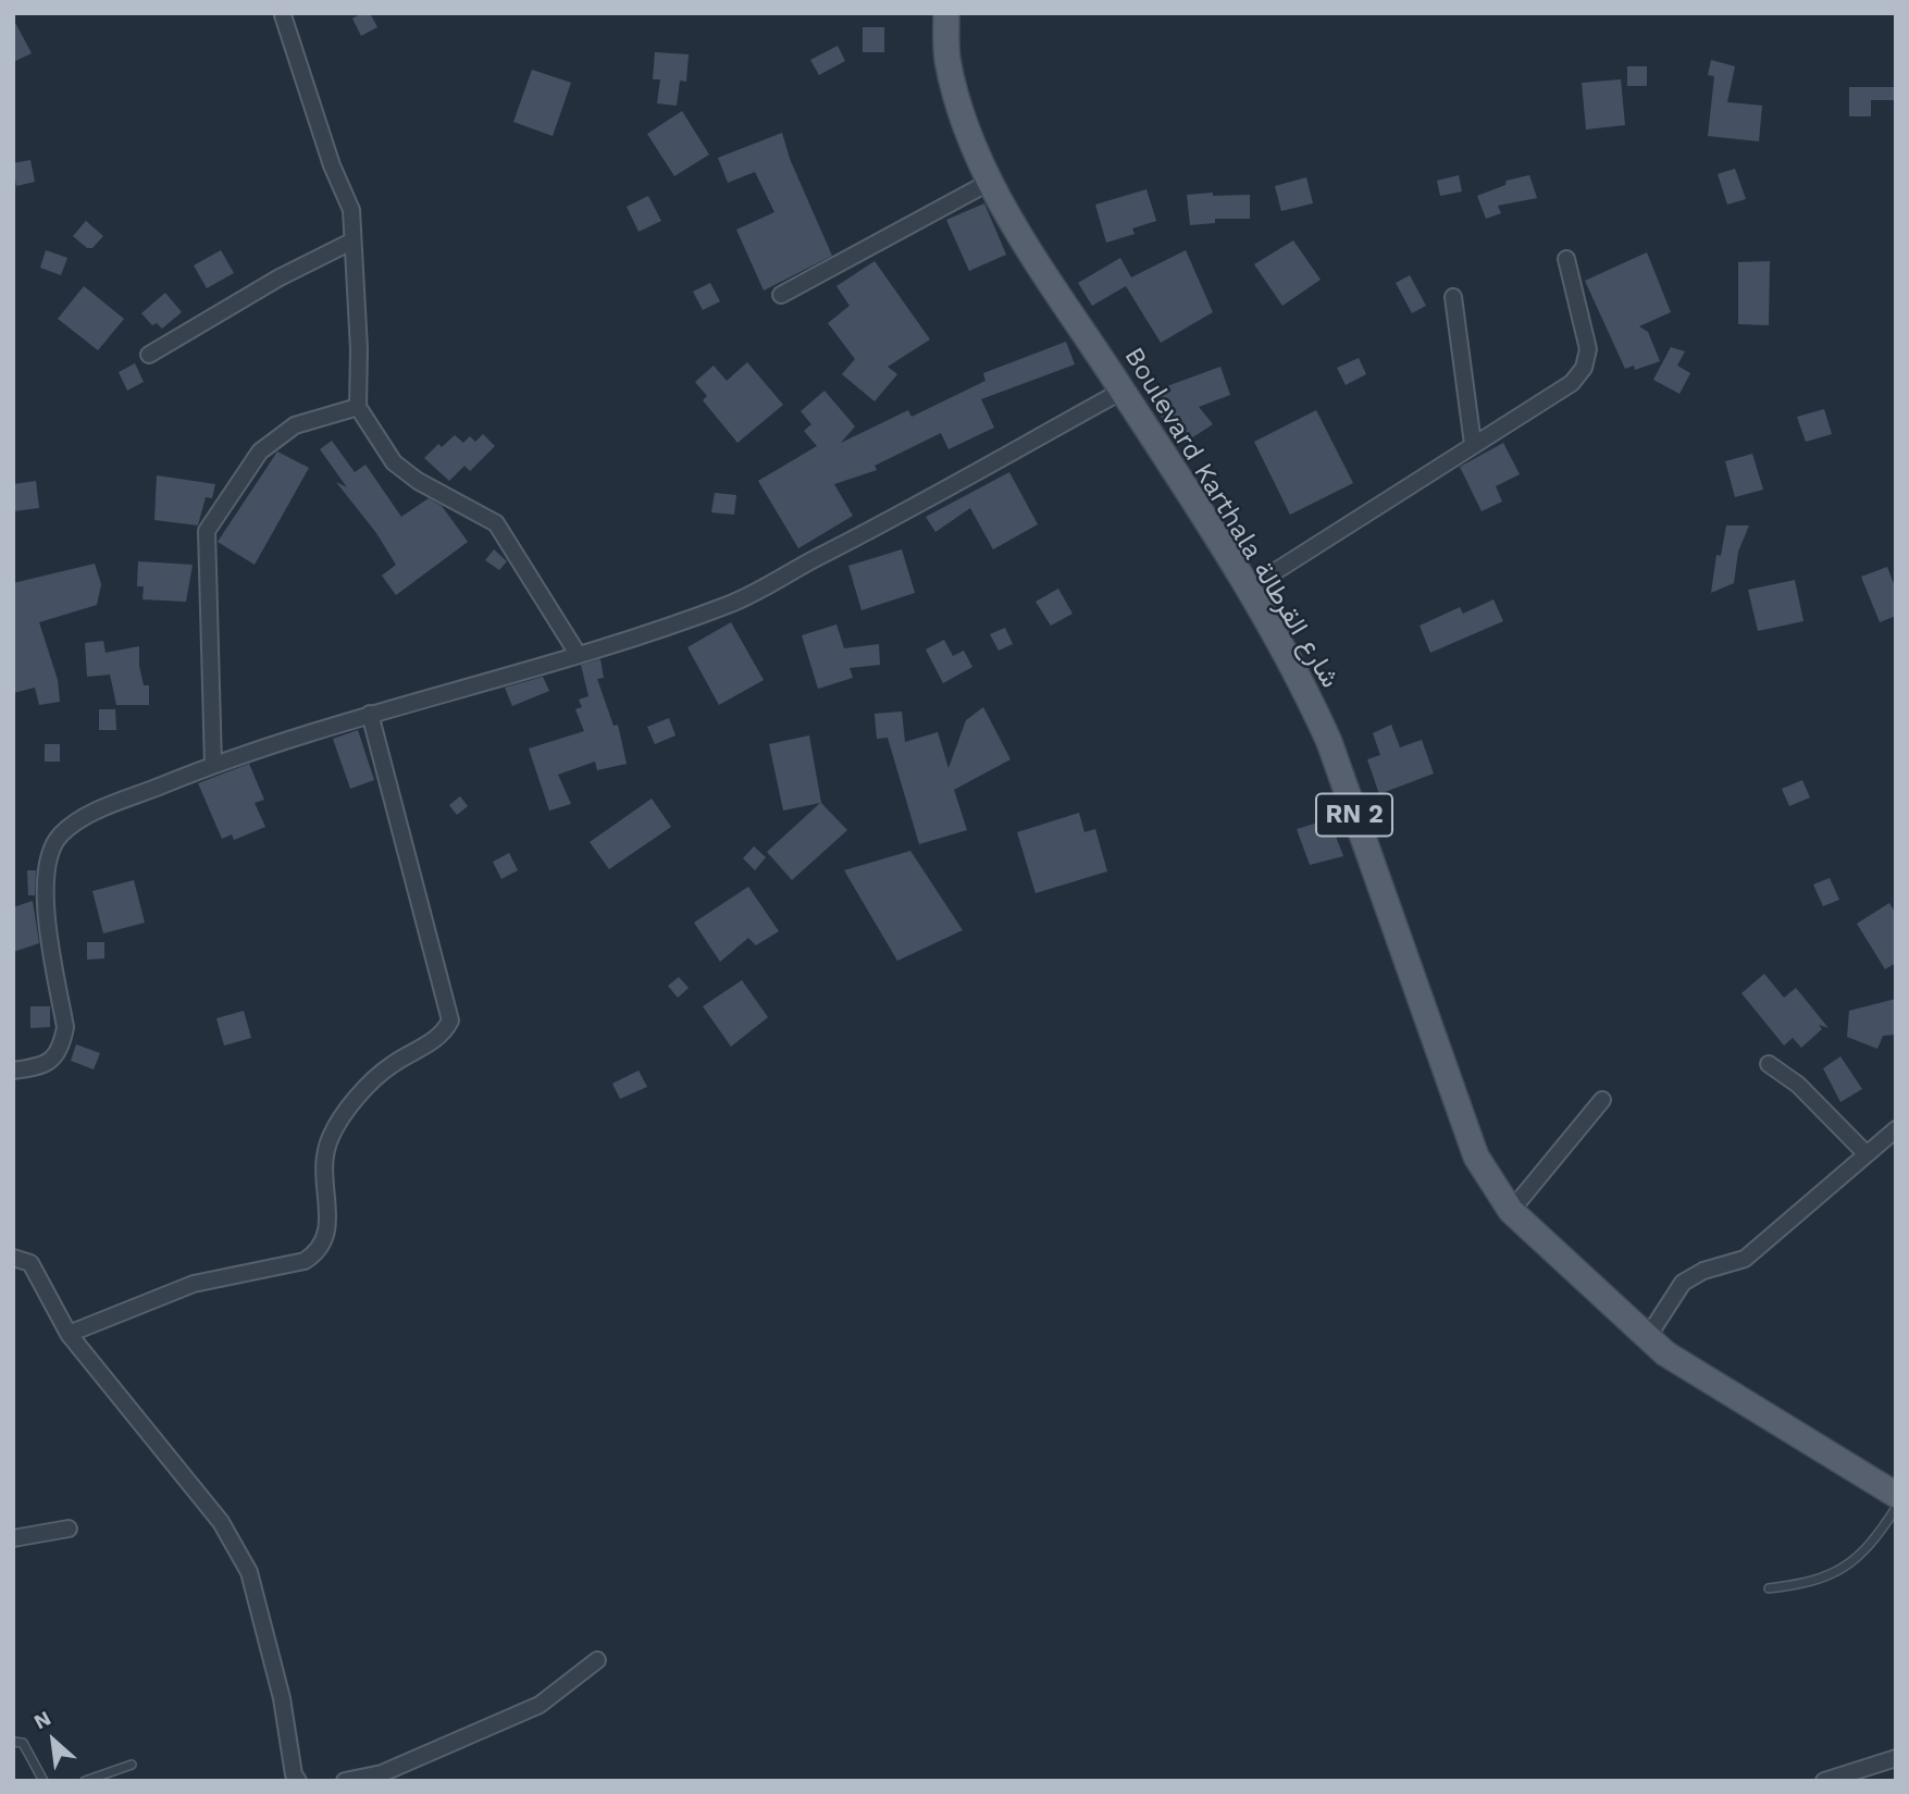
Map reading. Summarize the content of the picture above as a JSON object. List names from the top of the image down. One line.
{"streets":{"main road":["Boulevard Karthala شارع القرطالة","RN 2"]},"north":"top left"}
